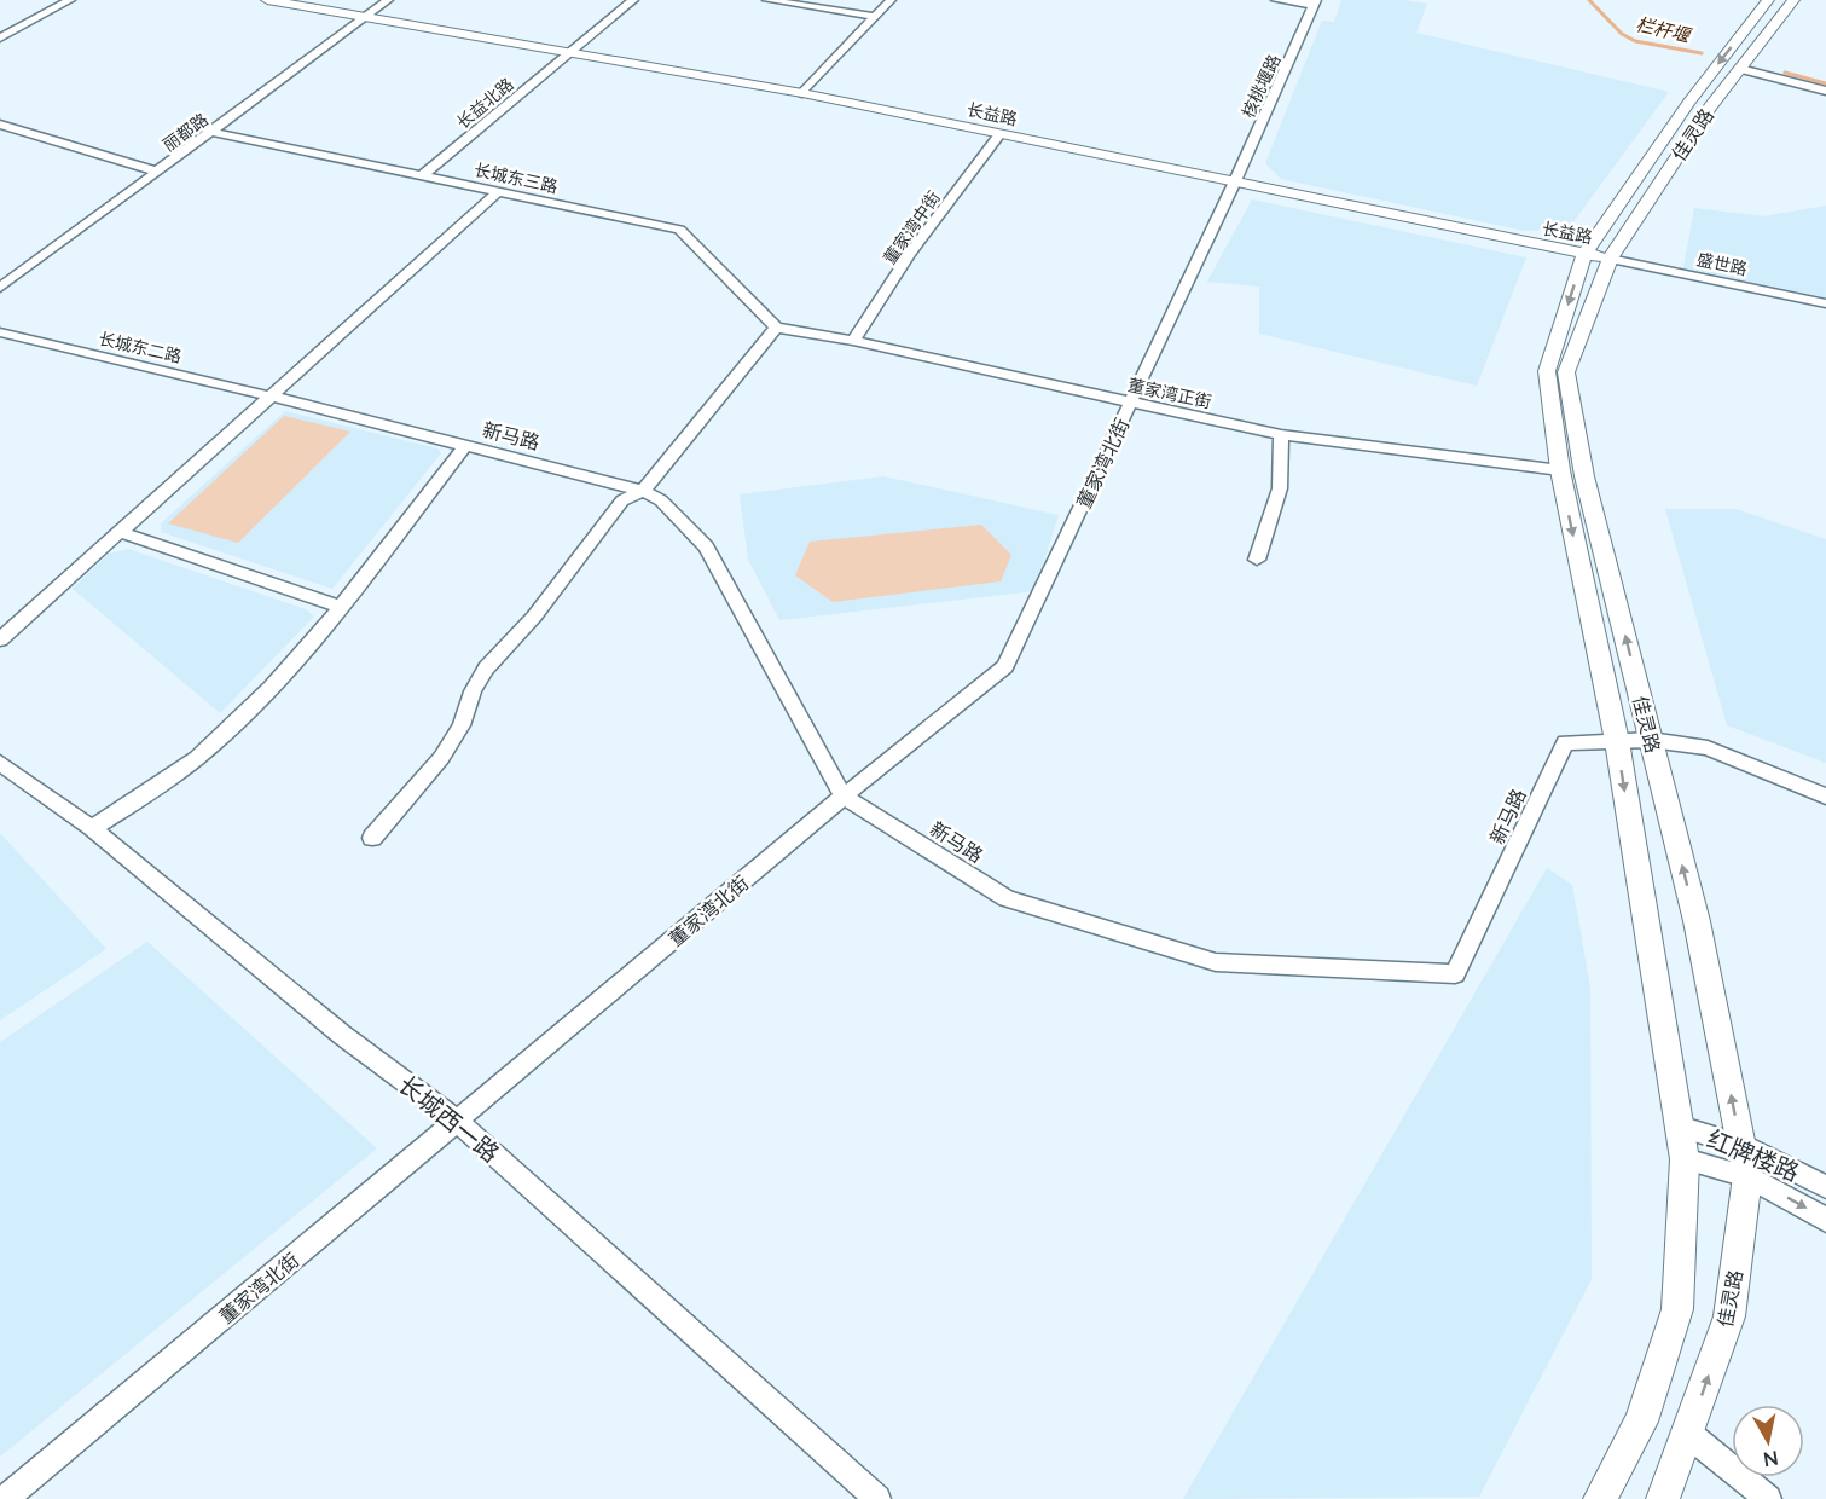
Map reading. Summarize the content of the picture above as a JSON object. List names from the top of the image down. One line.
{"streets":{"main road":["长益路","佳灵路"],"street":["核桃堰路","长益北路","丽都路","长城东三路","董家湾中街","盛世路","长城东二路","董家湾正街","新马路","董家湾北街","长城西一路","红牌楼路"]},"crossings":[["核桃堰路","长益路"],["核桃堰路","董家湾北街"],["长益北路","长益路"],["长益北路","长城东三路"],["长益路","丽都路"],["长益路","佳灵路"],["长益路","董家湾中街"],["长益路","盛世路"],["长益路","董家湾北街"],["丽都路","长城东三路"],["佳灵路","盛世路"],["佳灵路","董家湾正街"],["佳灵路","新马路"],["佳灵路","红牌楼路"],["长城东三路","董家湾正街"],["董家湾中街","董家湾正街"],["长城东二路","新马路"],["董家湾正街","董家湾北街"],["新马路","董家湾北街"],["董家湾北街","长城西一路"]],"water":["栏杆堰"],"north":"bottom"}
